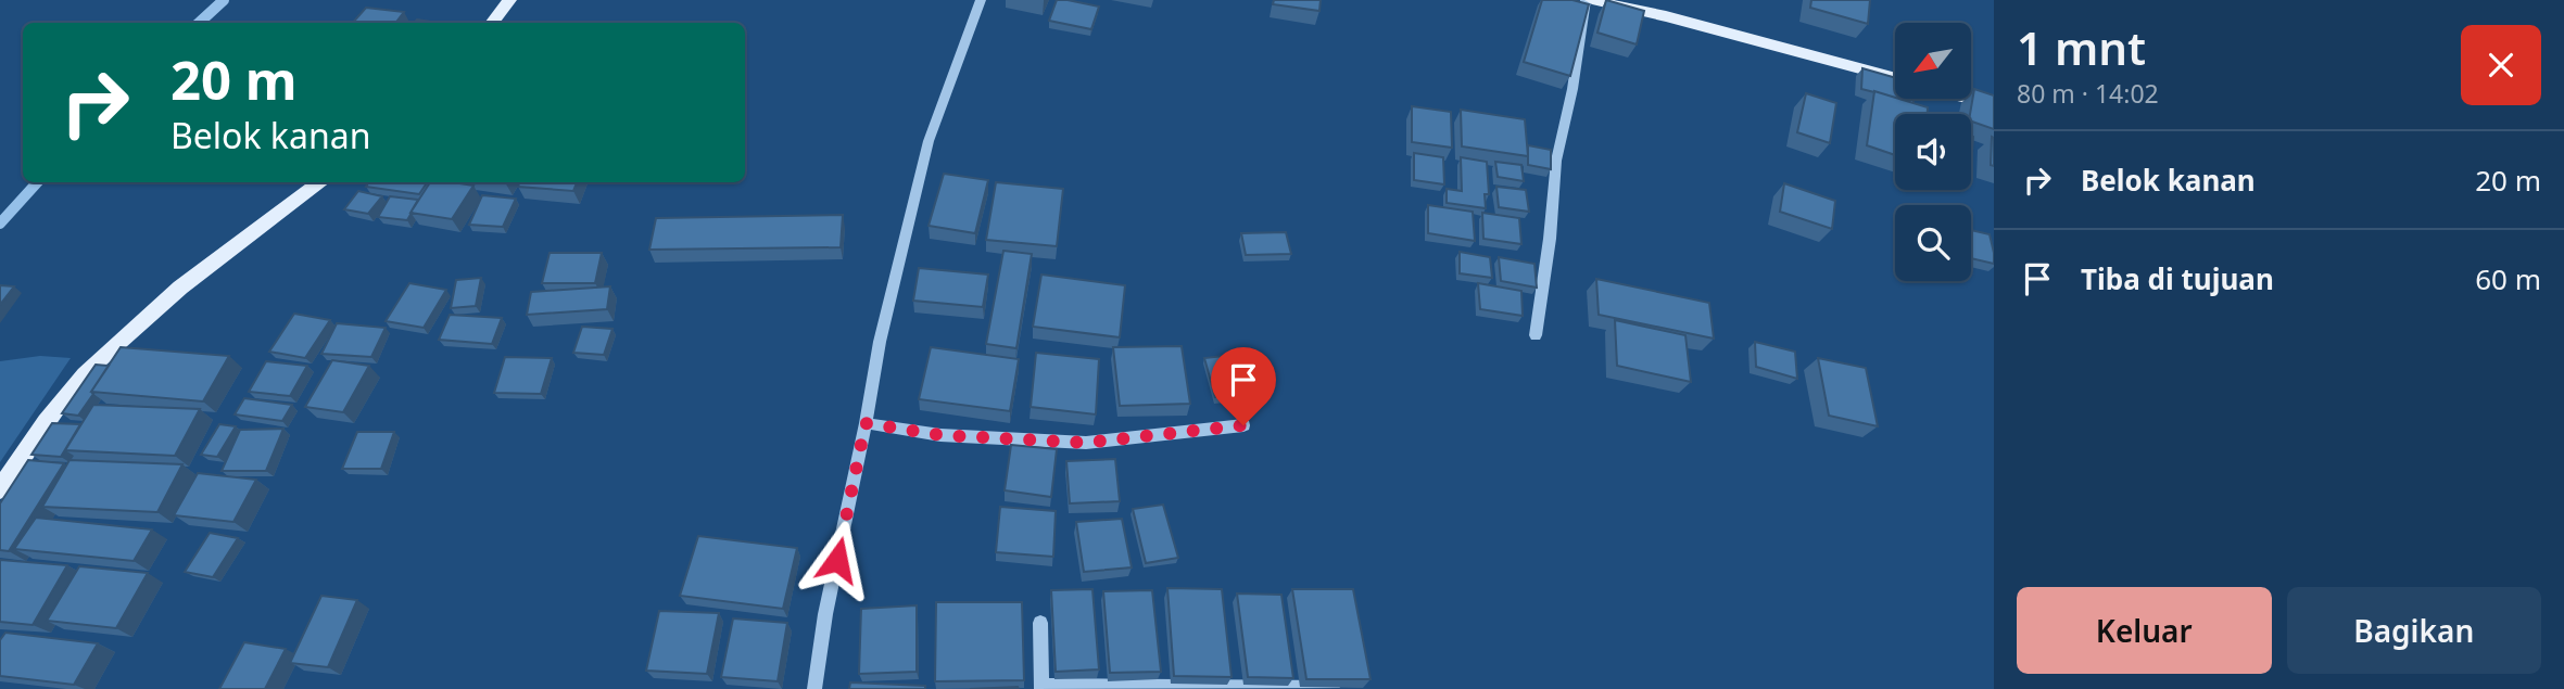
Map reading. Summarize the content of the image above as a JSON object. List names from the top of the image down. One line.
{"north":"bottom left","page":{"heading":["1 mnt","80 m · 14:02"],"turn":["20 m","Belok kanan"],"list":[{"name":"Belok kanan","value":"20 m"},{"name":"Tiba di tujuan","value":"60 m"}],"buttons":["Keluar","Bagikan"]}}
